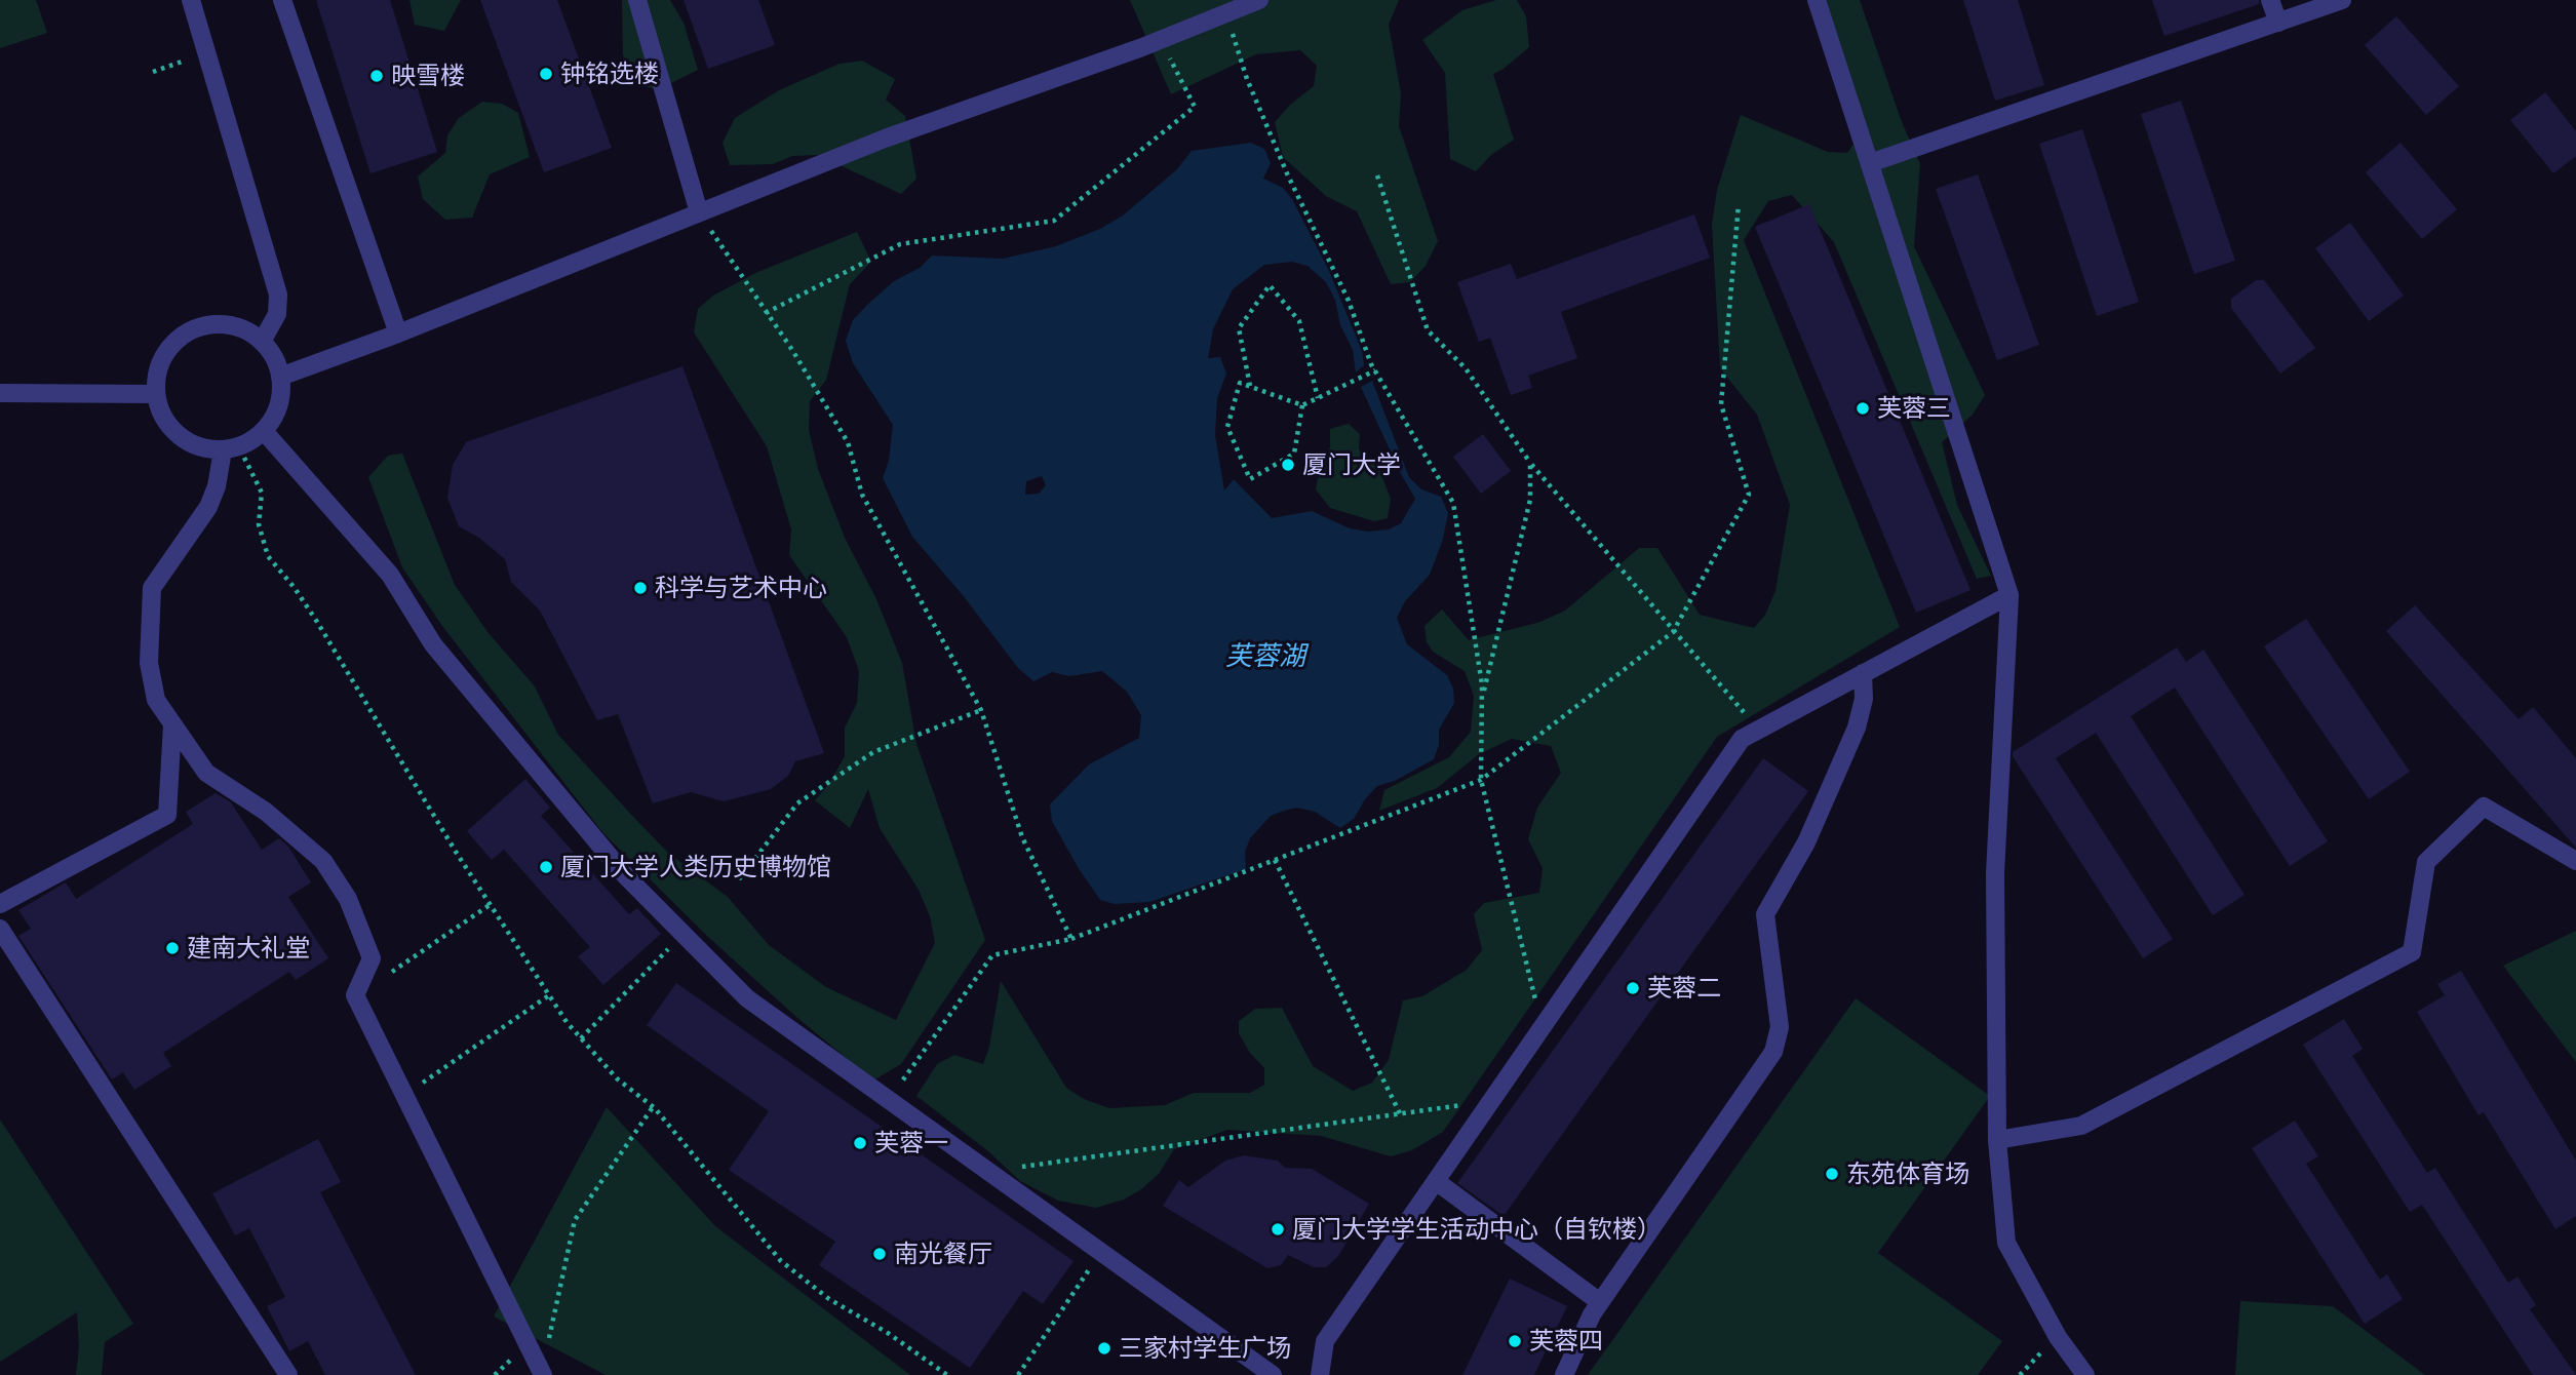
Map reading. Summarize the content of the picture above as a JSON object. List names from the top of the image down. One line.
{"water":["芙蓉湖"],"places":["钟铭选楼","映雪楼","芙蓉三","厦门大学","科学与艺术中心","厦门大学人类历史博物馆","建南大礼堂","芙蓉二","芙蓉一","东苑体育场","厦门大学学生活动中心（自钦楼）","南光餐厅","芙蓉四","三家村学生广场"]}
